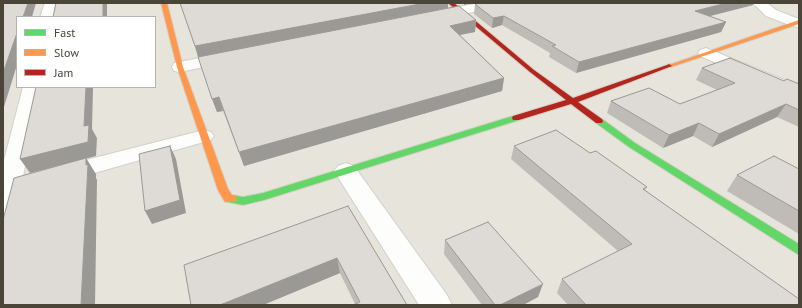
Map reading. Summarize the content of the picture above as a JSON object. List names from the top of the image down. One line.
{"legend":["Fast","Slow","Jam"]}
